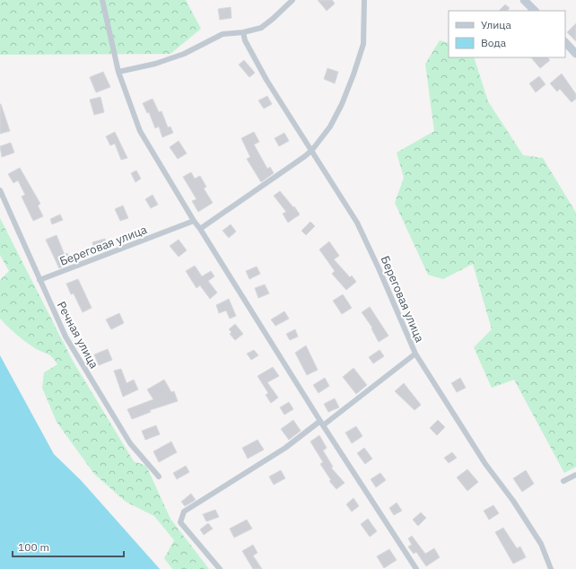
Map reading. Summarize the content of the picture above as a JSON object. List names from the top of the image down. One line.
{"streets":{"street":["Береговая улица","Речная улица"]},"crossings":[["Береговая улица","Речная улица"]],"legend":["Улица","Вода"],"scale_bar":"100 m"}
